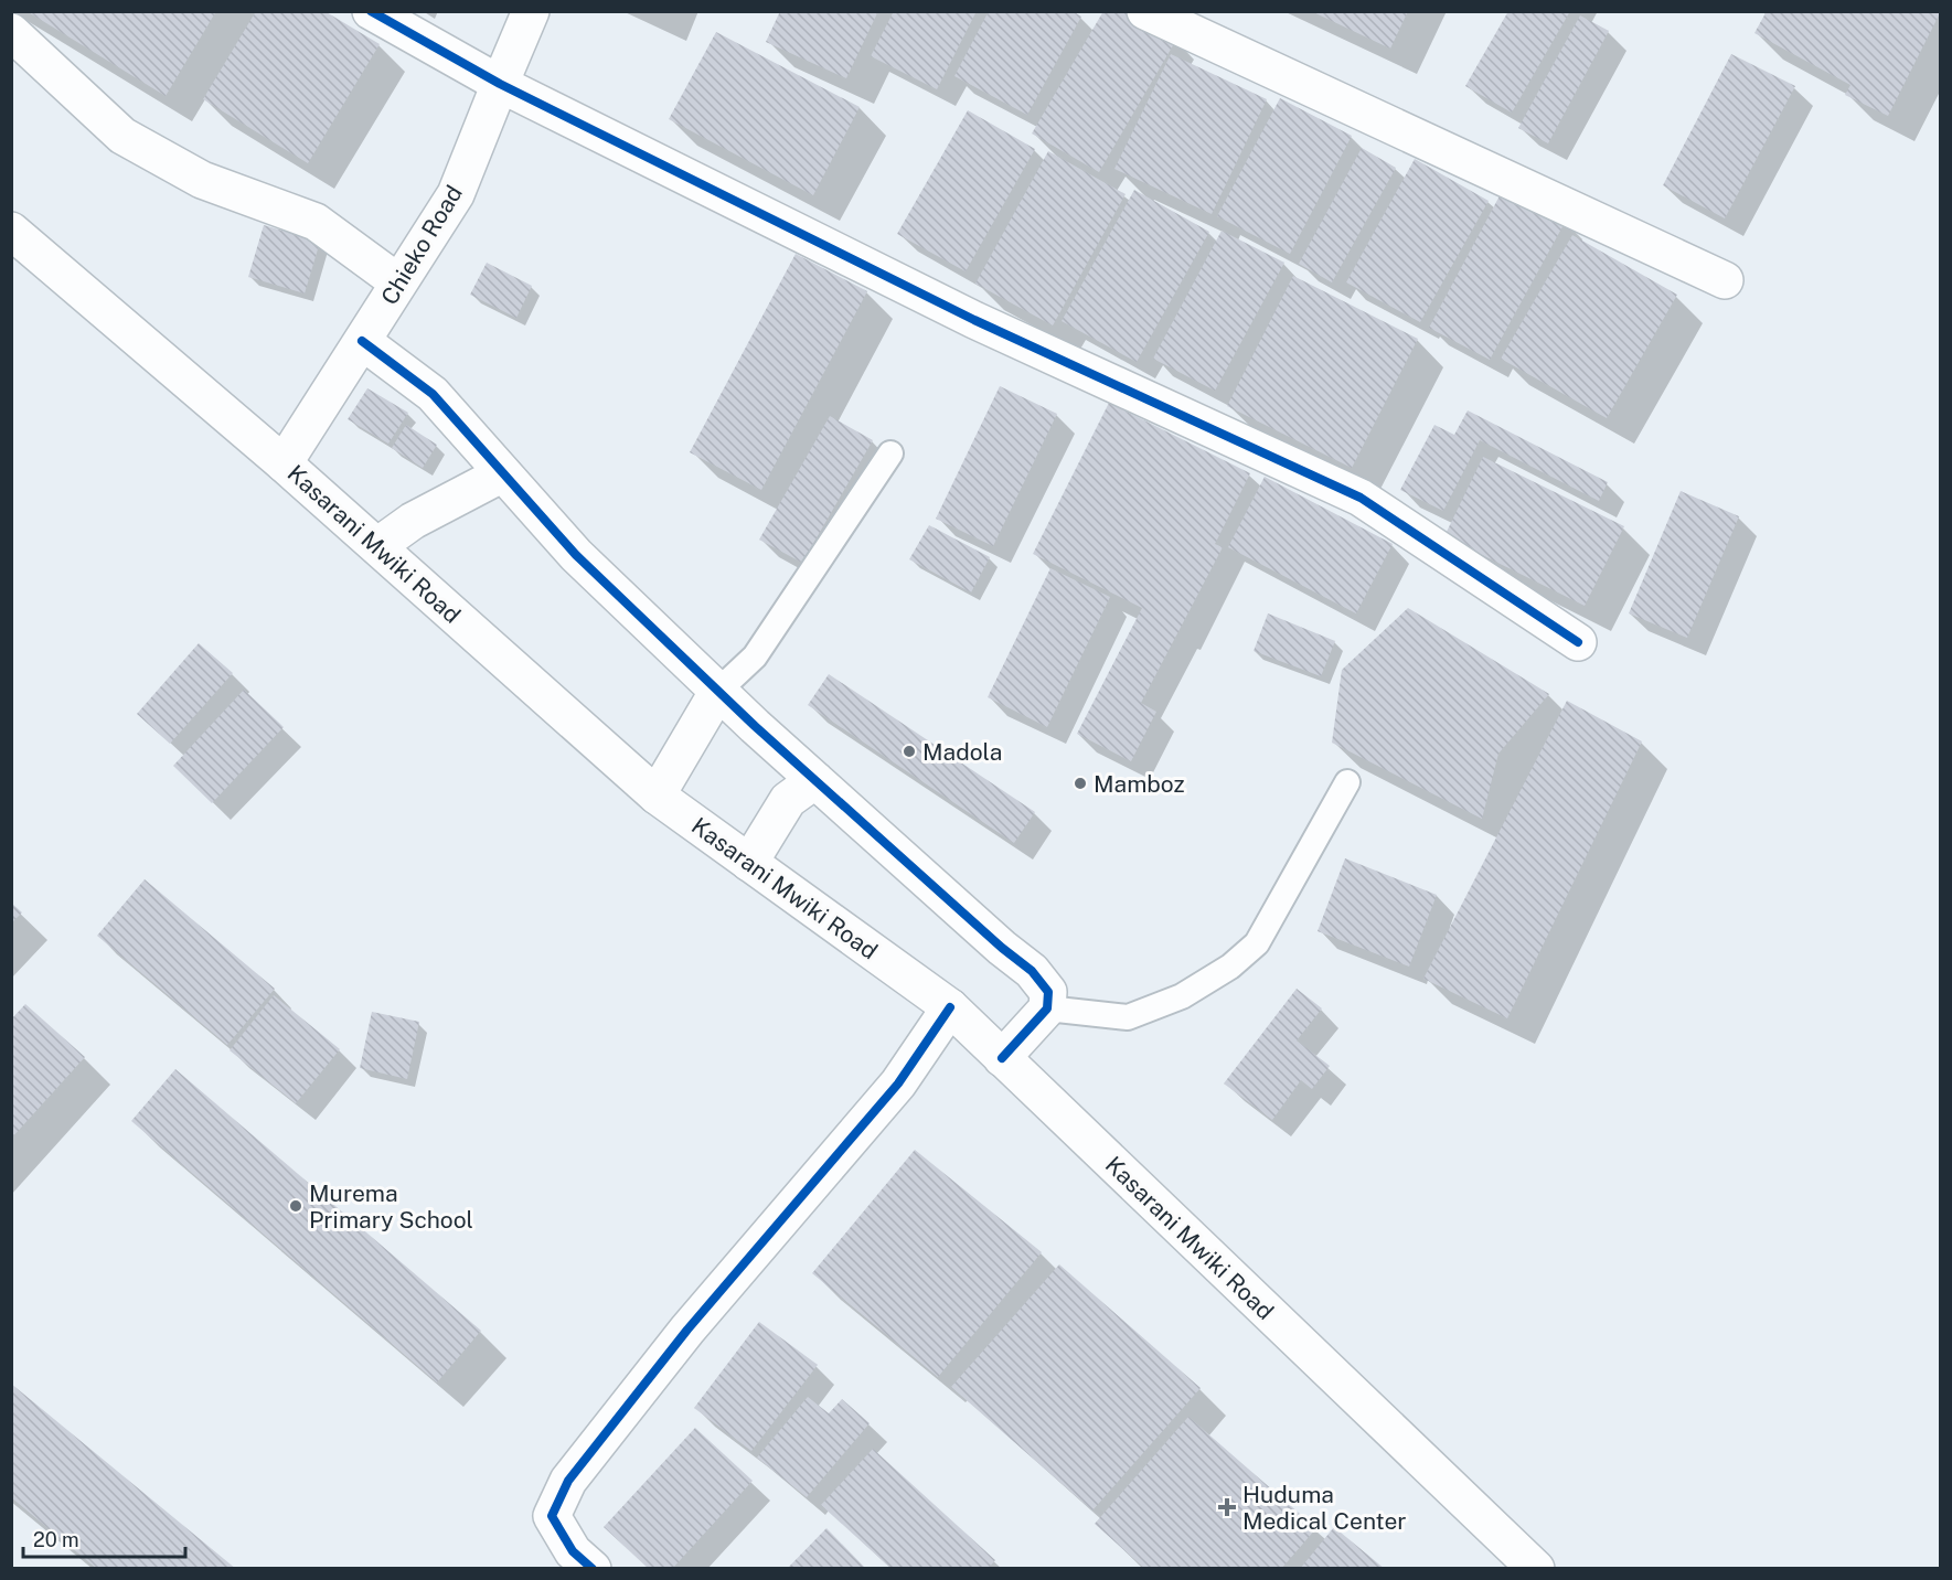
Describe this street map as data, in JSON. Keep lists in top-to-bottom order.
{
  "streets": {
    "street": ["Chieko Road", "Kasarani Mwiki Road"]
  },
  "crossings": [
    ["Chieko Road", "Kasarani Mwiki Road"]
  ],
  "places": {
    "other": ["Madola", "Mamboz", "Murema Primary School"],
    "health": ["Huduma Medical Center"]
  },
  "scale_bar": "20 m"
}
